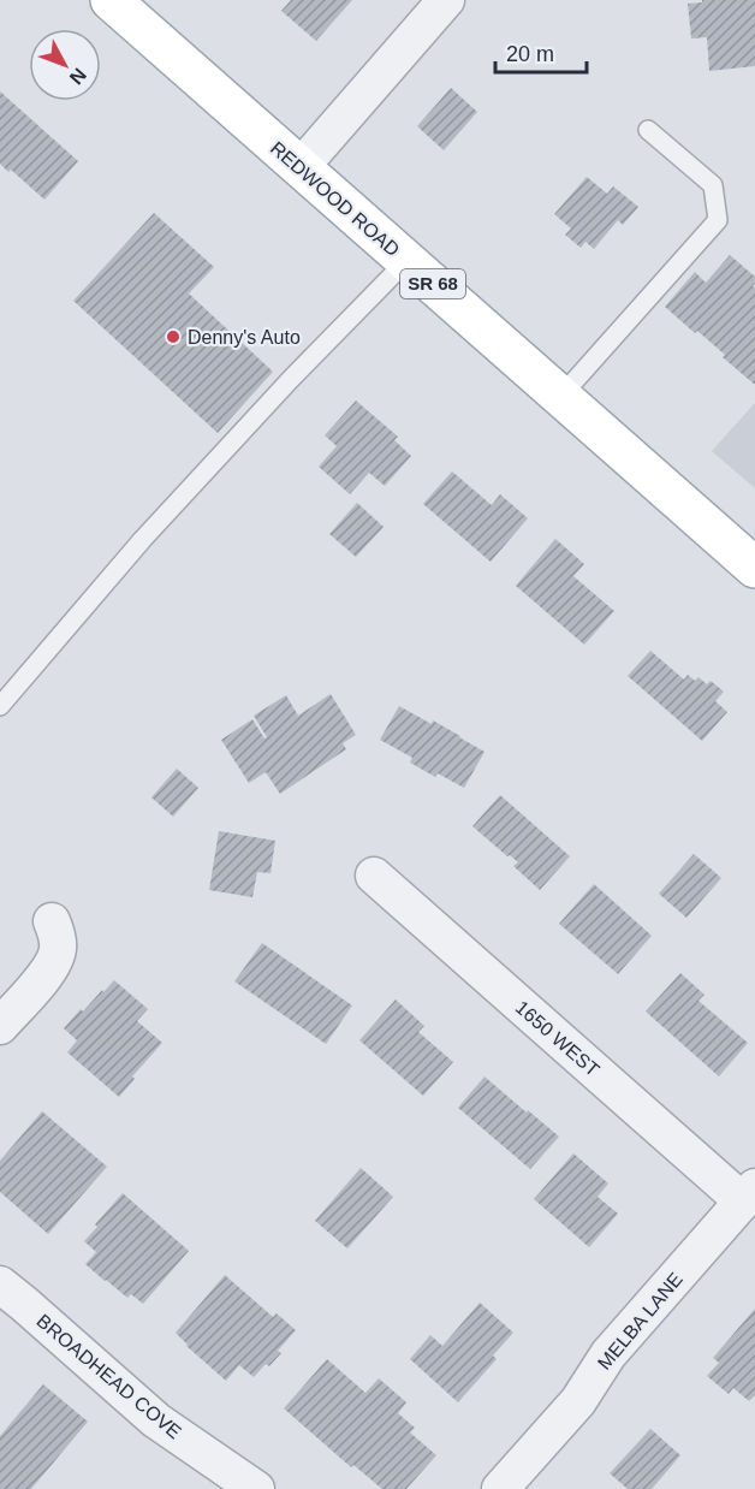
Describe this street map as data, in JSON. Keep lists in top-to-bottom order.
{
  "streets": {
    "main road": ["REDWOOD ROAD", "SR 68"],
    "street": ["1650 WEST", "MELBA LANE", "BROADHEAD COVE"]
  },
  "crossings": [
    ["1650 WEST", "MELBA LANE"]
  ],
  "places": ["Denny's Auto"],
  "scale_bar": "20 m",
  "north": "bottom right"
}
